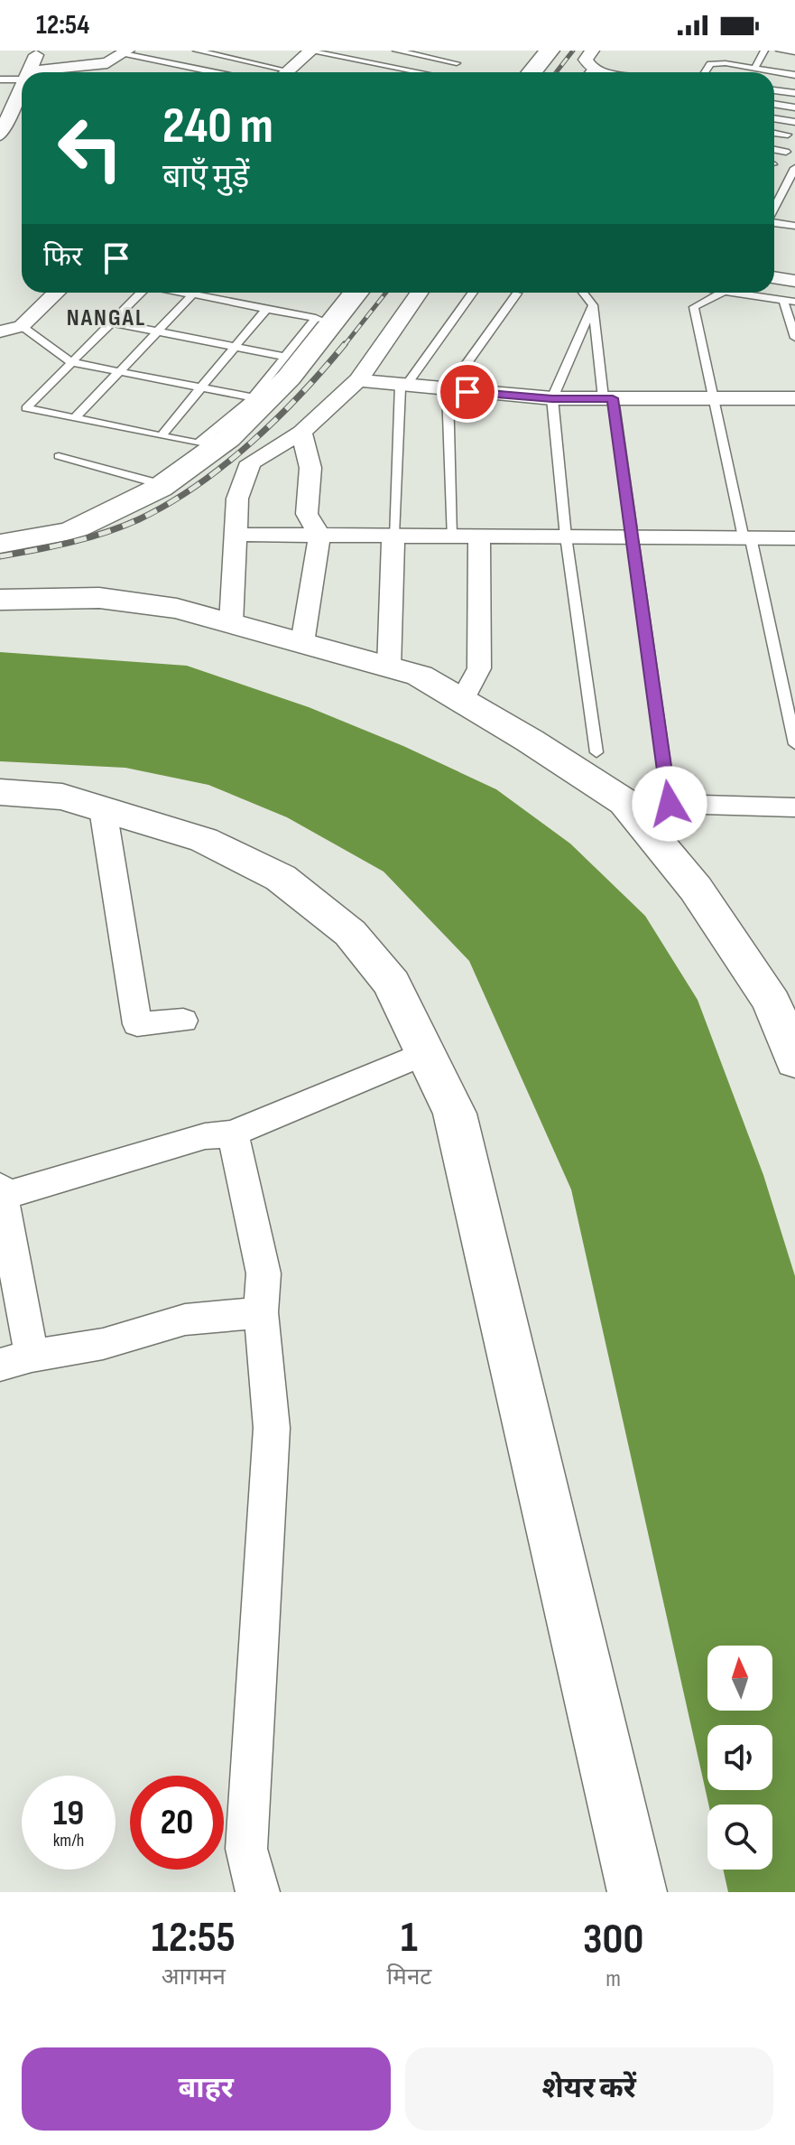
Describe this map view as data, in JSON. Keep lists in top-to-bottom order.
{
  "districts": ["NANGAL"],
  "north": "top",
  "page": {
    "status": "12:54",
    "turn": ["240 m", "बाएँ मुड़ें"],
    "then": "फिर",
    "speed": "19 km/h",
    "limit": "20",
    "eta": [
      "12:55",
      "आगमन",
      "1",
      "मिनट",
      "300",
      "m"
    ],
    "buttons": ["बाहर", "शेयर करें"]
  }
}
